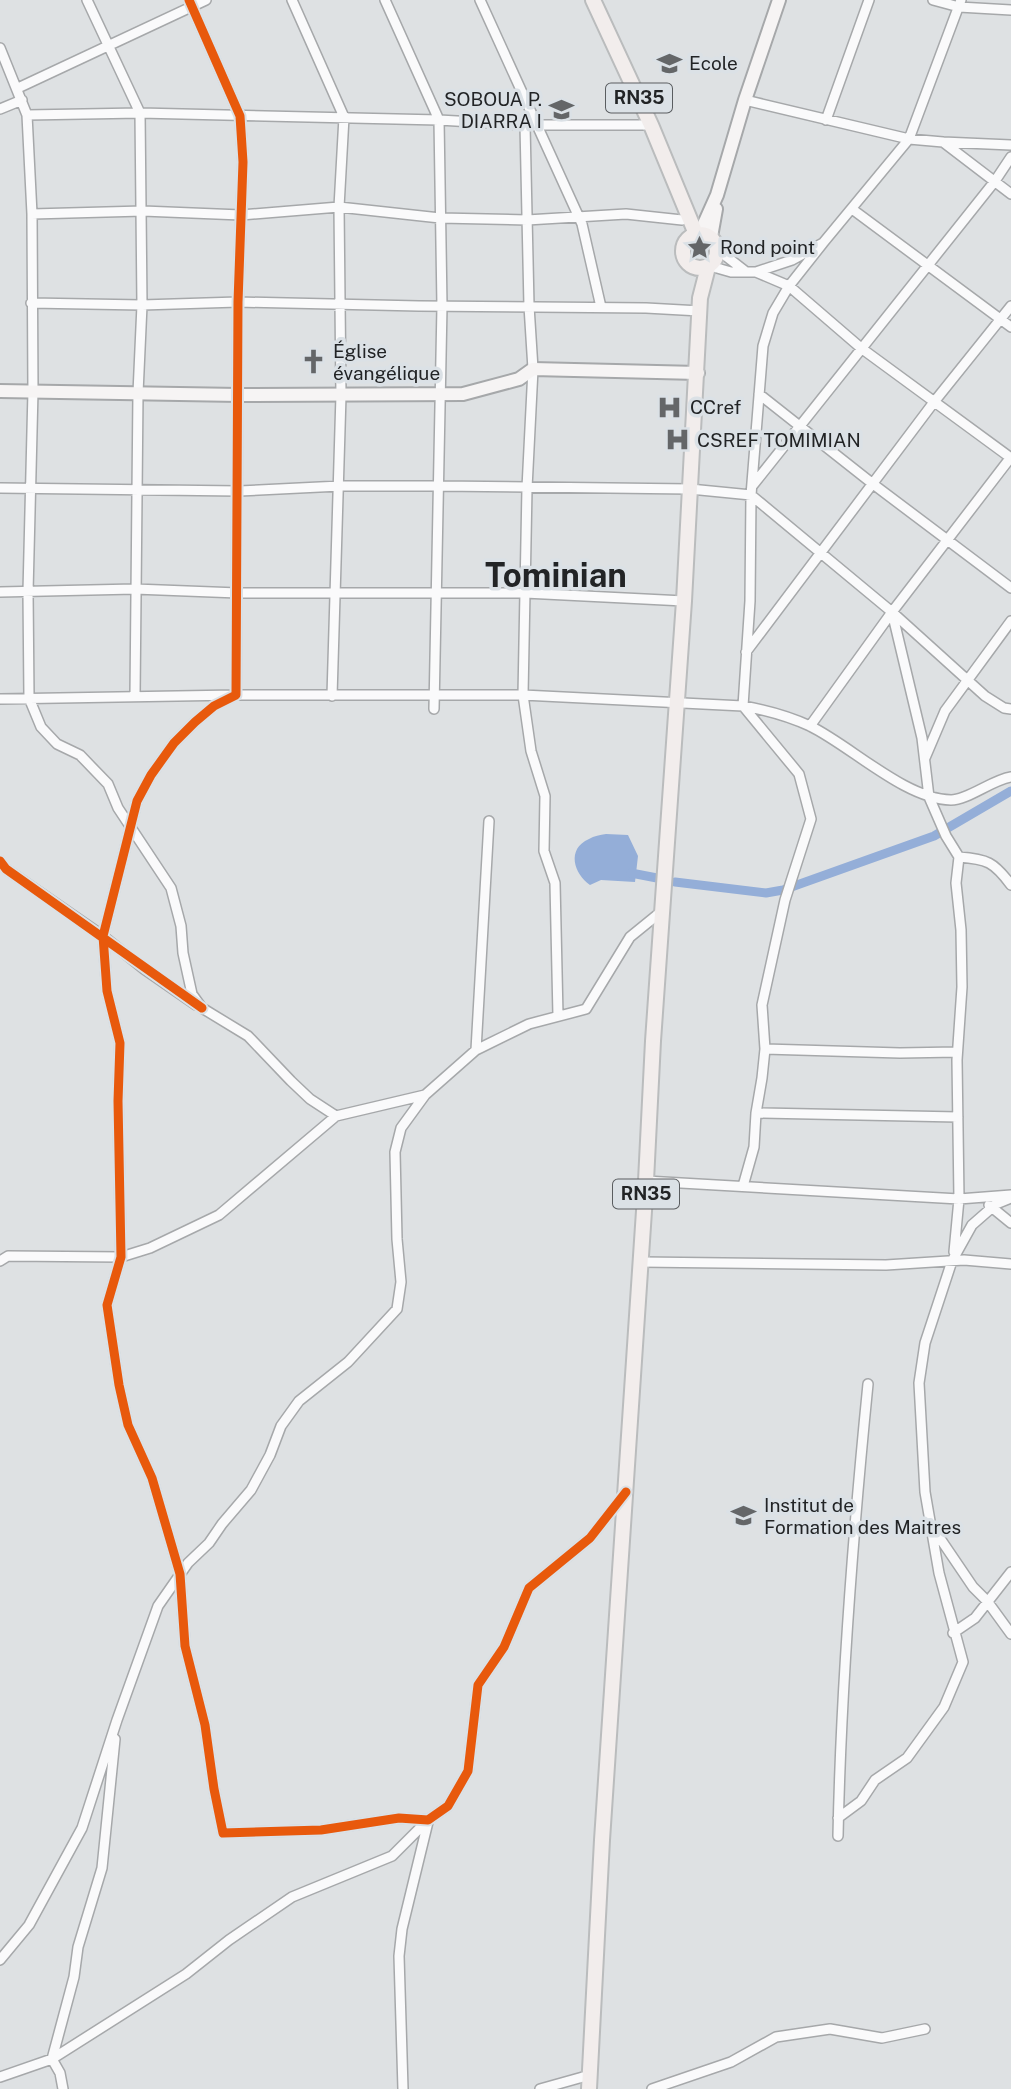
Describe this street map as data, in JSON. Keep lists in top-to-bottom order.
{
  "streets": {
    "main road": ["RN35"]
  },
  "districts": ["Tominian"],
  "places": {
    "school or university": ["Ecole", "SOBOUA P. DIARRA I", "Institut de Formation des Maitres"],
    "place": ["Rond point"],
    "church": ["Église évangélique"],
    "hospital": ["CCref", "CSREF TOMIMIAN"]
  }
}
